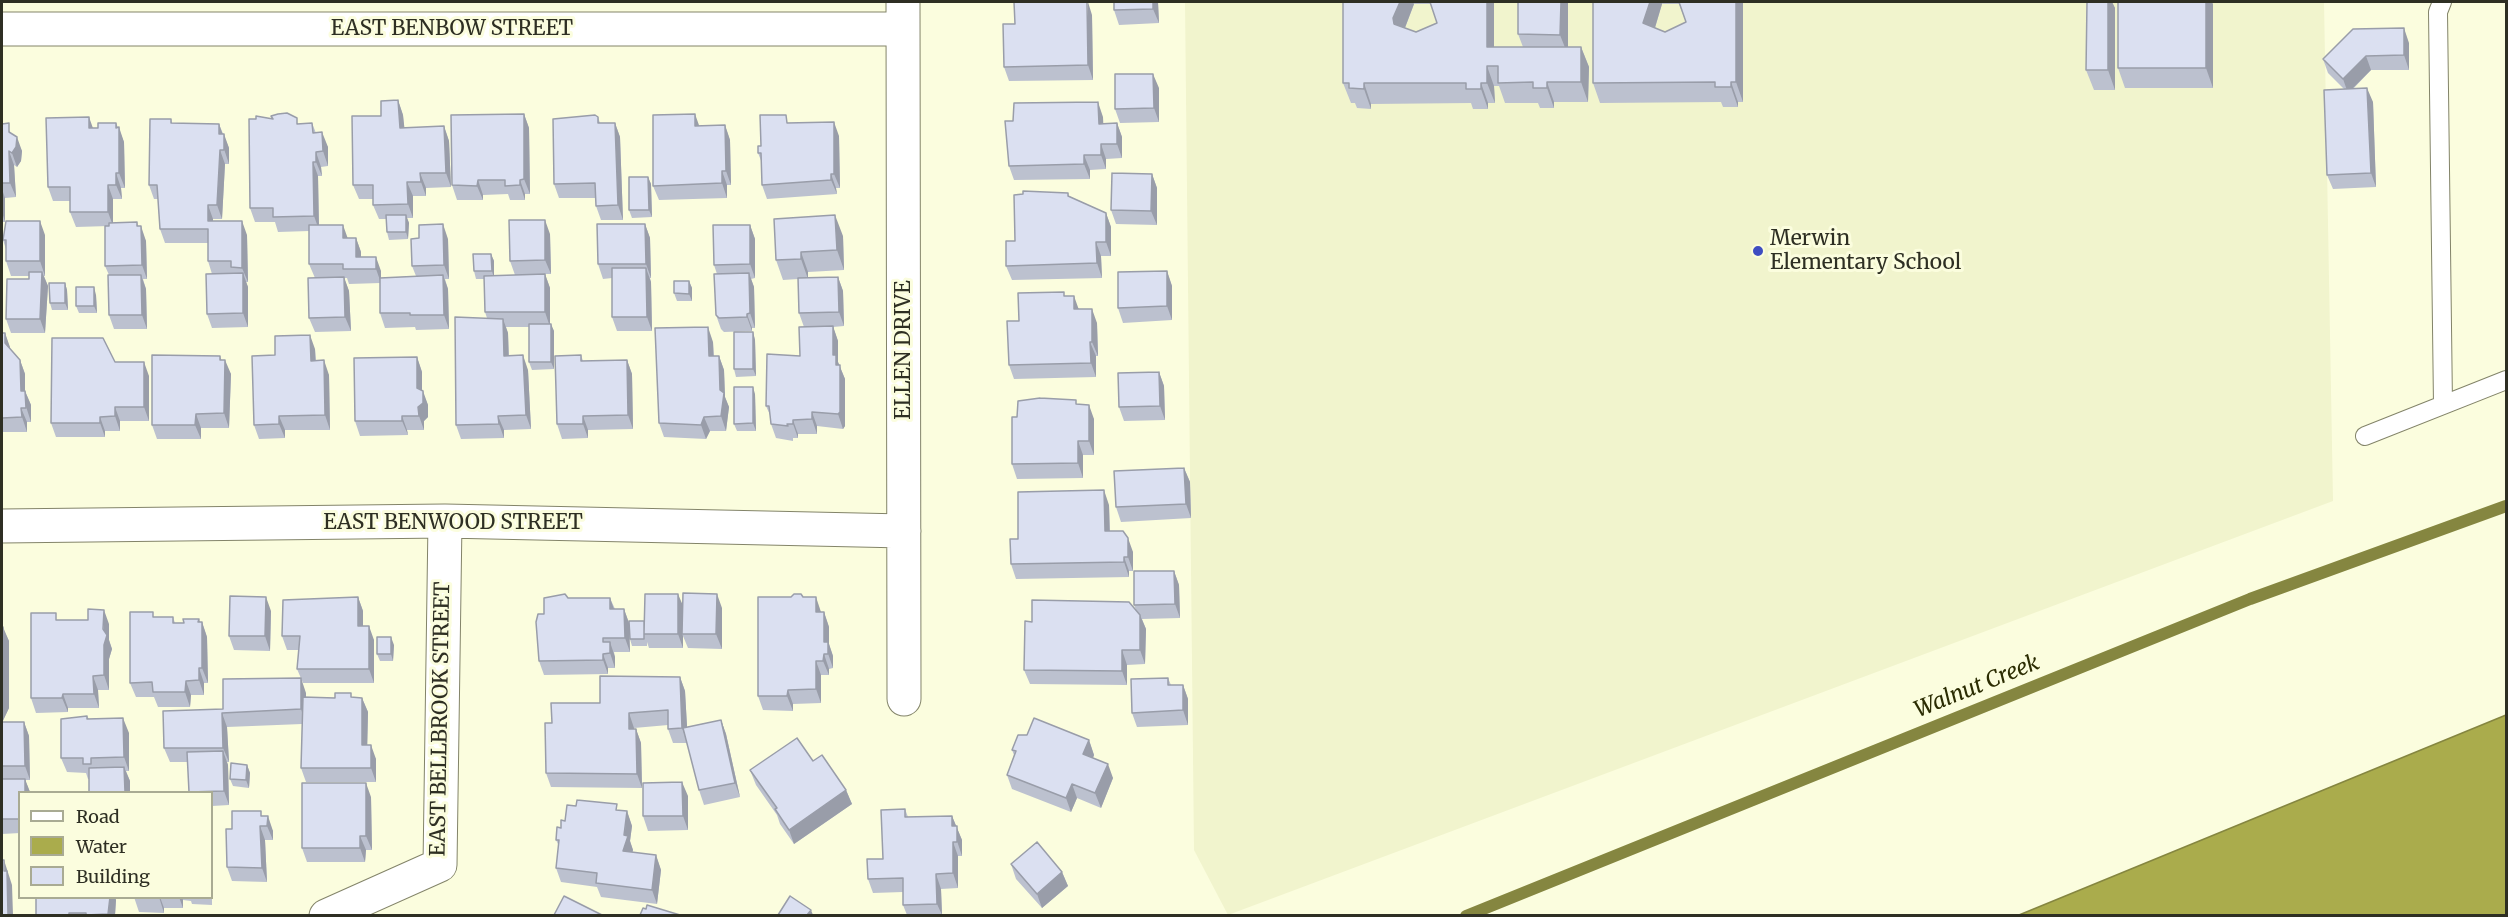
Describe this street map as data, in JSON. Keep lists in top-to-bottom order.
{
  "streets": {
    "street": [
      "EAST BENBOW STREET",
      "ELLEN DRIVE",
      "EAST BENWOOD STREET",
      "EAST BELLBROOK STREET"
    ]
  },
  "crossings": [
    ["EAST BENBOW STREET", "ELLEN DRIVE"],
    ["ELLEN DRIVE", "EAST BENWOOD STREET"],
    ["EAST BENWOOD STREET", "EAST BELLBROOK STREET"]
  ],
  "water": ["Walnut Creek"],
  "places": ["Merwin Elementary School"],
  "legend": ["Road", "Water", "Building"]
}
